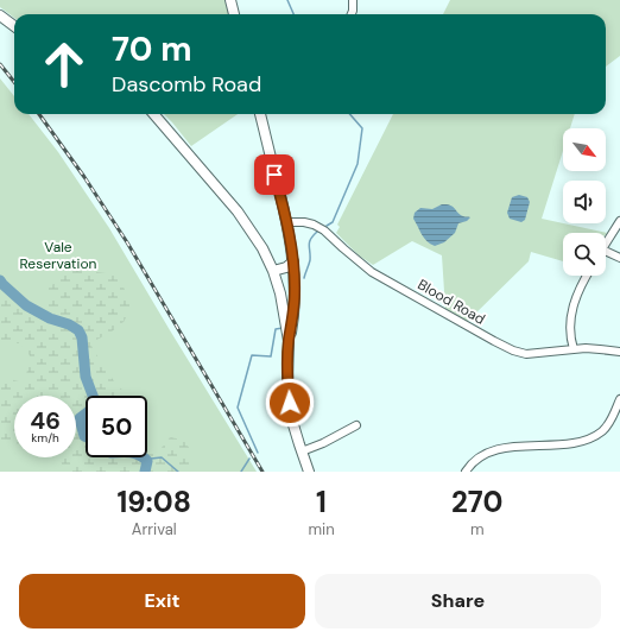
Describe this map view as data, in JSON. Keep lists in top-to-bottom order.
{
  "streets": {
    "street": ["Blood Road"]
  },
  "parks": ["Vale Reservation"],
  "north": "bottom right",
  "page": {
    "turn": ["70 m", "Dascomb Road"],
    "speed": "46 km/h",
    "limit": "50",
    "eta": [
      "19:08",
      "Arrival",
      "1",
      "min",
      "270",
      "m"
    ],
    "buttons": ["Exit", "Share"]
  }
}
